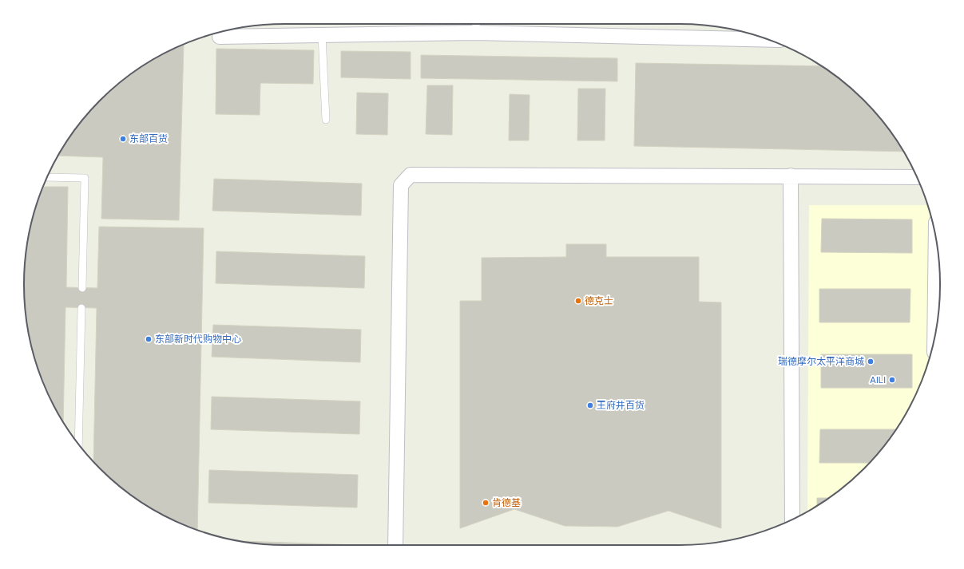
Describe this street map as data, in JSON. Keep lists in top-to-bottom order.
{
  "places": [
    "东部百货",
    "德克士",
    "东部新时代购物中心",
    "瑞德摩尔太平洋商城",
    "AILI",
    "王府井百货",
    "肯德基"
  ]
}
